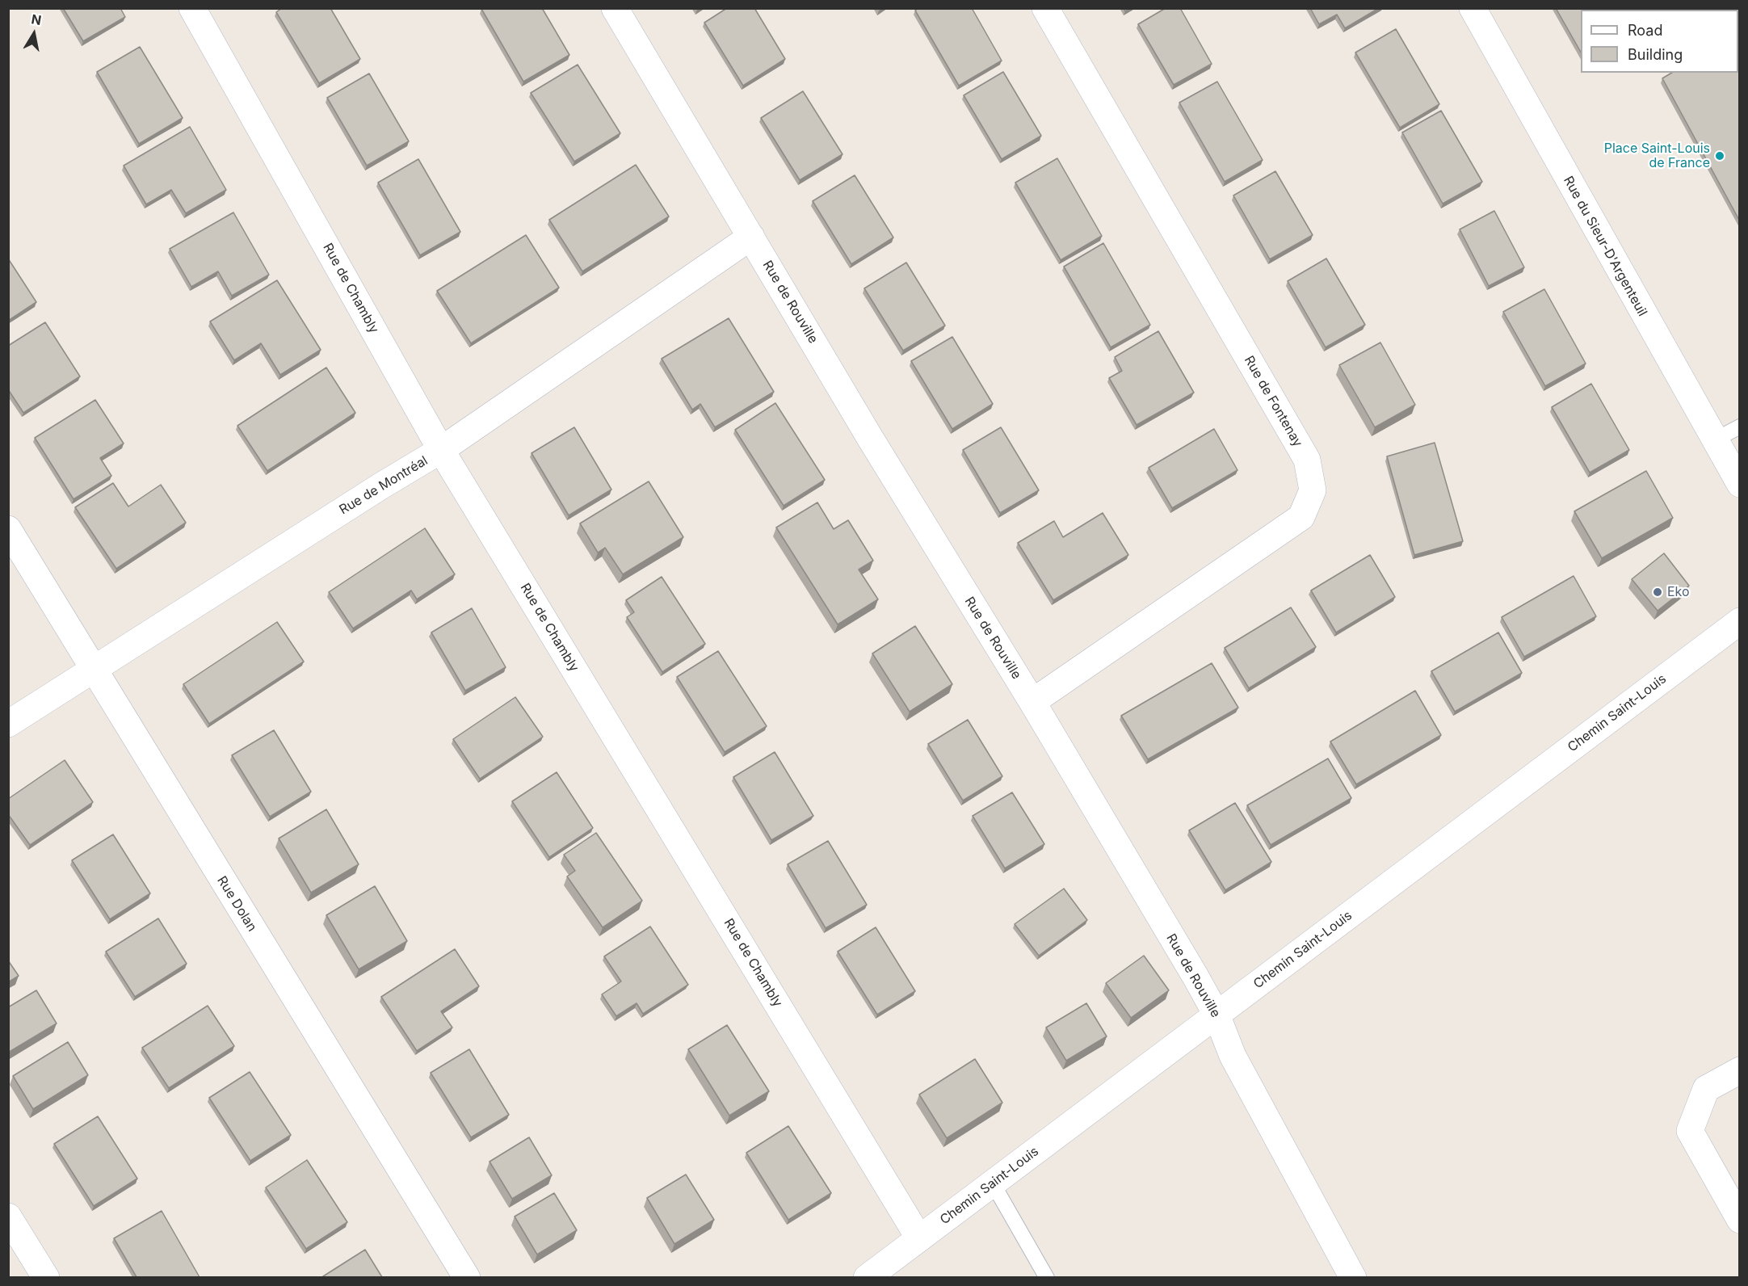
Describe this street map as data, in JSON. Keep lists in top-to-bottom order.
{
  "streets": {
    "street": [
      "Rue du Sieur-D'Argenteuil",
      "Rue de Chambly",
      "Rue de Rouville",
      "Rue de Fontenay",
      "Rue de Montréal",
      "Chemin Saint-Louis",
      "Rue Dolan"
    ]
  },
  "crossings": [
    ["Rue de Chambly", "Rue de Montréal"],
    ["Rue de Chambly", "Chemin Saint-Louis"],
    ["Rue de Rouville", "Rue de Fontenay"],
    ["Rue de Rouville", "Rue de Montréal"],
    ["Rue de Rouville", "Chemin Saint-Louis"],
    ["Rue de Montréal", "Rue Dolan"]
  ],
  "places": ["Place Saint-Louis de France", "Eko"],
  "legend": ["Road", "Building"],
  "north": "top"
}
